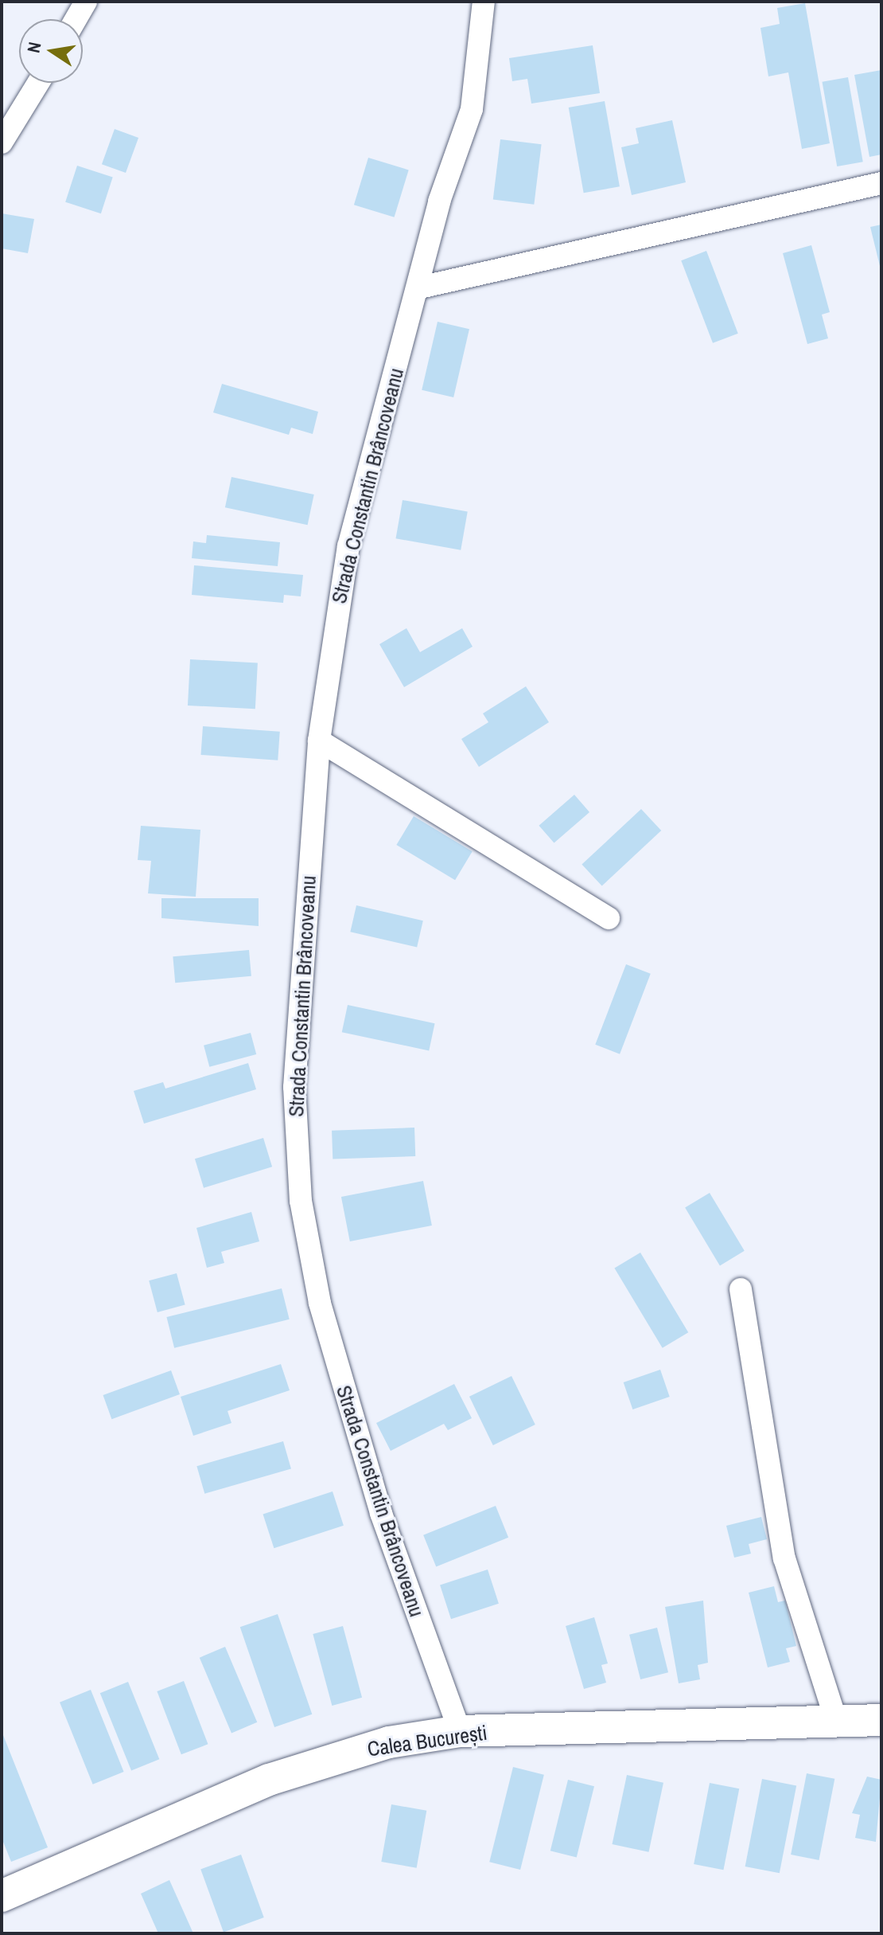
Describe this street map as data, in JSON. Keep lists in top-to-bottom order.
{
  "streets": {
    "main road": ["Calea București"],
    "street": ["Strada Constantin Brâncoveanu"]
  },
  "crossings": [
    ["Strada Constantin Brâncoveanu", "Calea București"]
  ],
  "north": "left"
}
